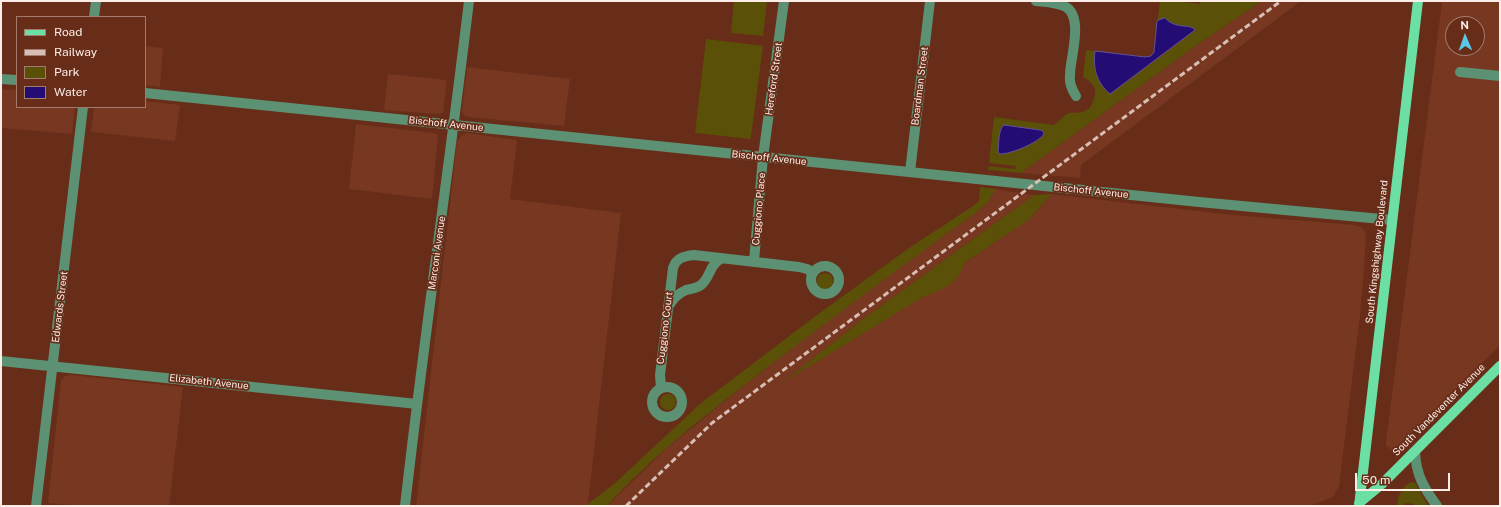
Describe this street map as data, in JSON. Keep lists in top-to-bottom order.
{
  "streets": {
    "main road": ["South Kingshighway Boulevard", "South Vandeventer Avenue"],
    "street": [
      "Hereford Street",
      "Boardman Street",
      "Bischoff Avenue",
      "Cuggiono Place",
      "Marconi Avenue",
      "Edwards Street",
      "Cuggiono Court",
      "Elizabeth Avenue"
    ]
  },
  "crossings": [
    ["Hereford Street", "Bischoff Avenue"],
    ["Hereford Street", "Cuggiono Place"],
    ["Boardman Street", "Bischoff Avenue"],
    ["Bischoff Avenue", "Cuggiono Place"],
    ["Bischoff Avenue", "South Kingshighway Boulevard"],
    ["Bischoff Avenue", "Marconi Avenue"],
    ["South Kingshighway Boulevard", "South Vandeventer Avenue"],
    ["Marconi Avenue", "Elizabeth Avenue"],
    ["Edwards Street", "Elizabeth Avenue"]
  ],
  "legend": [
    "Road",
    "Railway",
    "Park",
    "Water"
  ],
  "scale_bar": "50 m",
  "north": "top"
}
